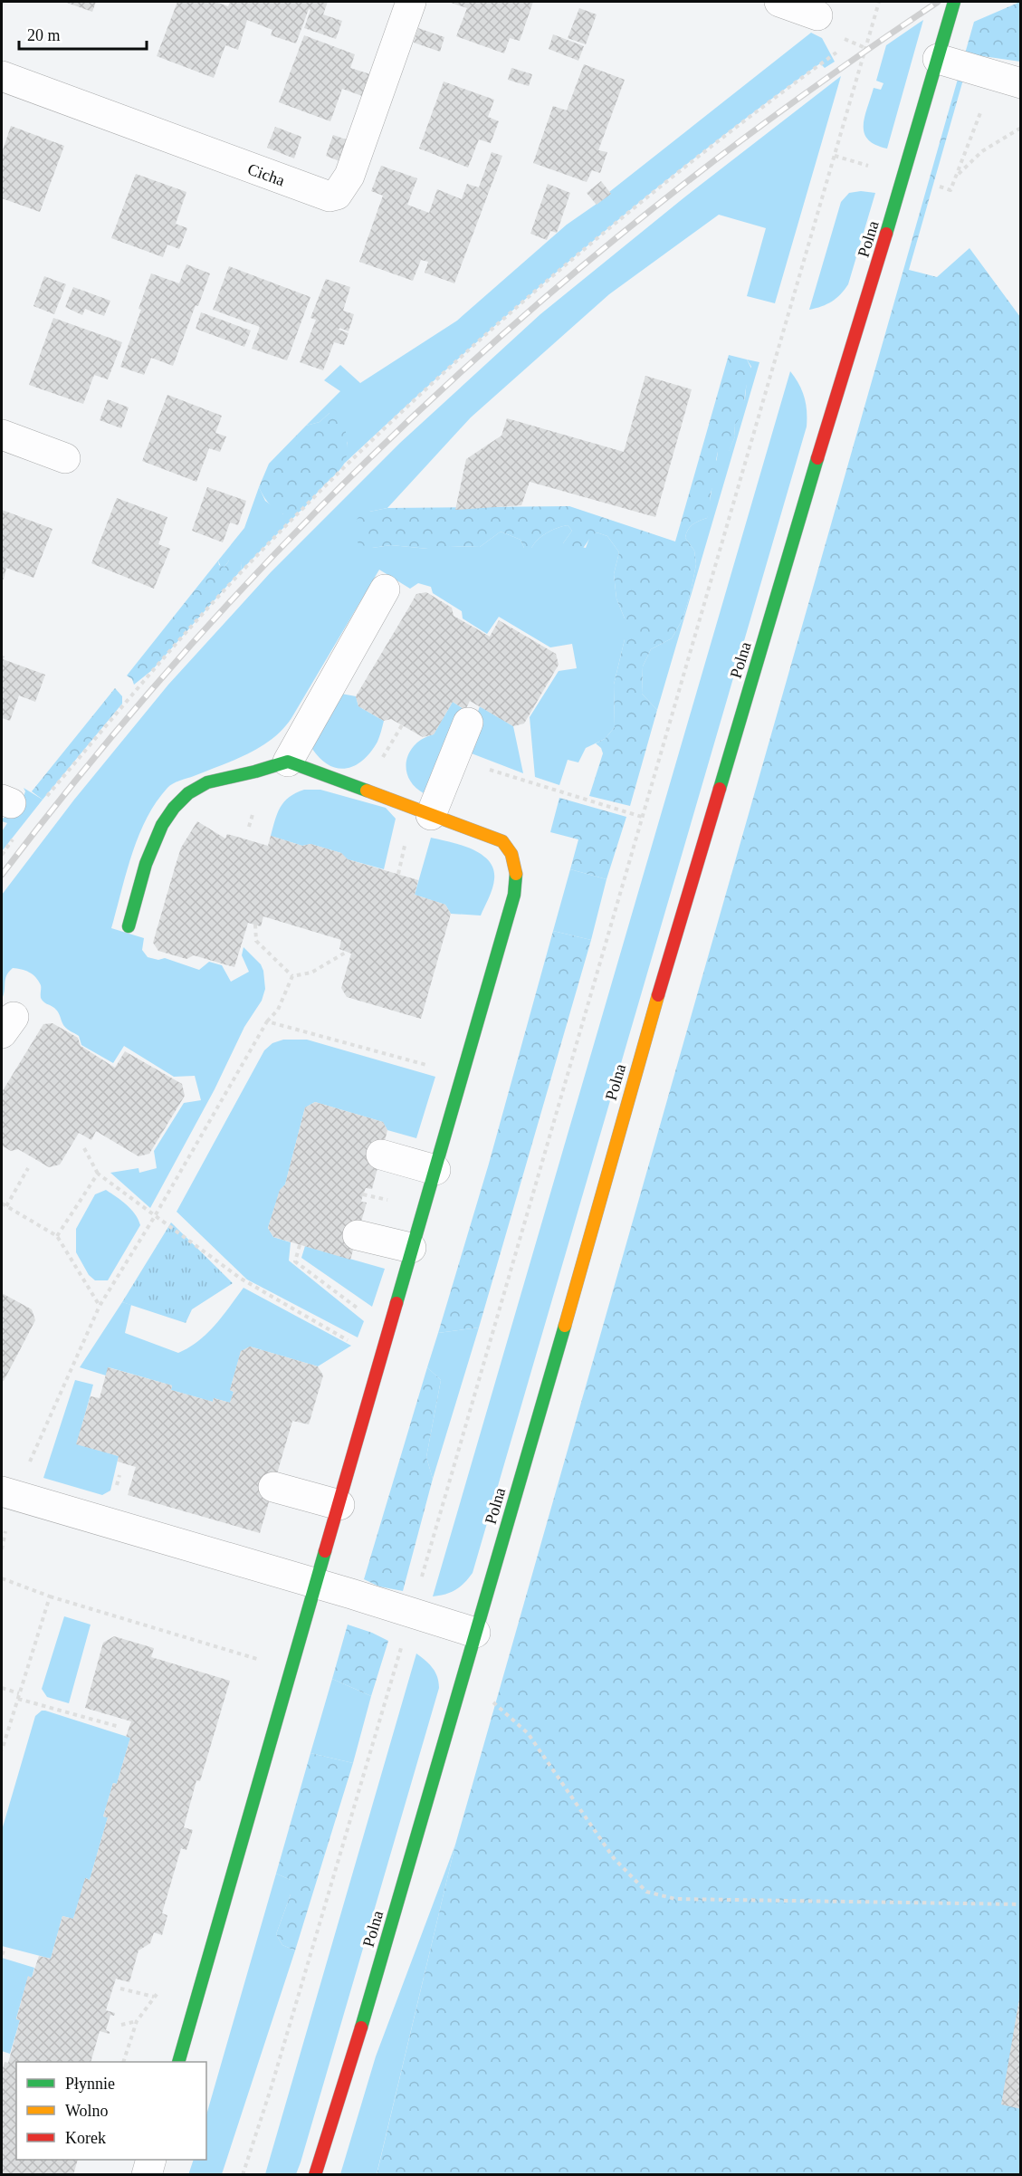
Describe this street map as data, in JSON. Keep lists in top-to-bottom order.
{
  "streets": {
    "street": ["Cicha", "Polna"]
  },
  "legend": ["Płynnie", "Wolno", "Korek"],
  "scale_bar": "20 m"
}
